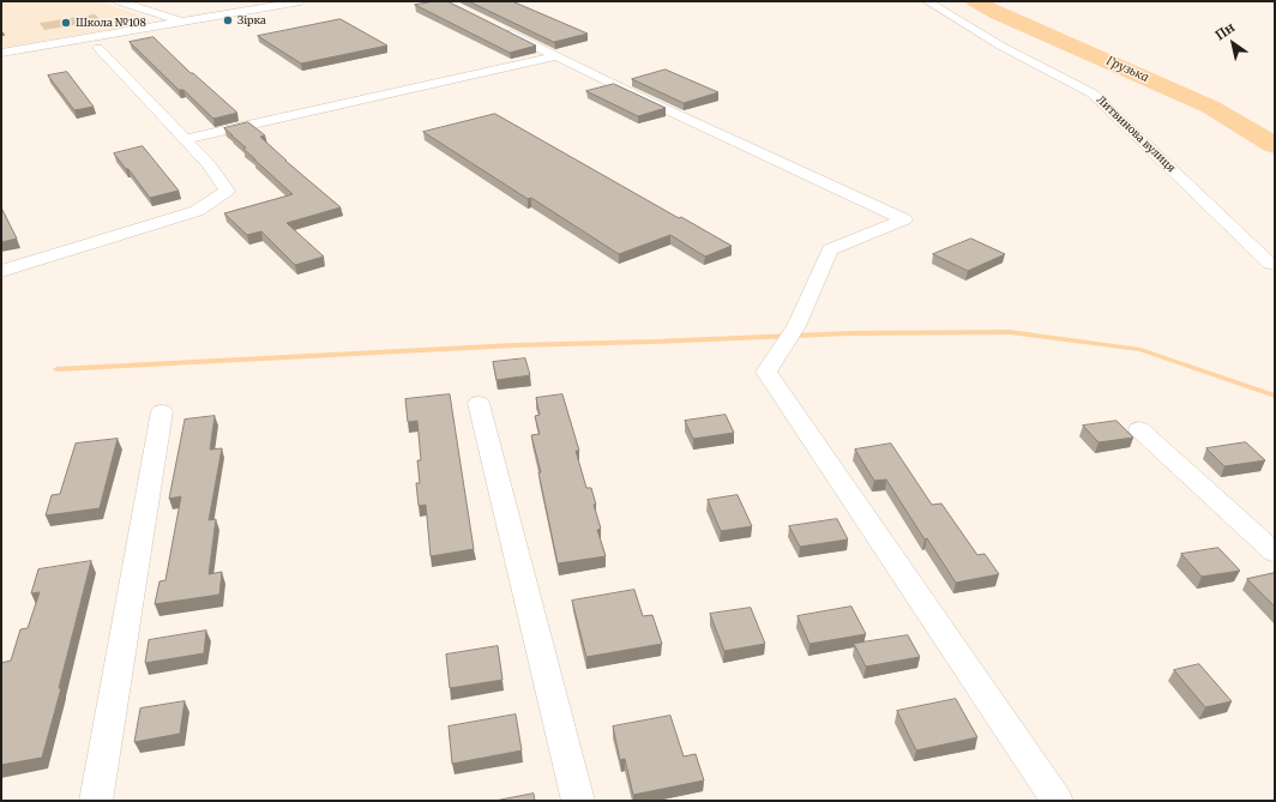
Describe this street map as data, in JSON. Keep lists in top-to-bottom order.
{
  "streets": {
    "street": ["Литвинова вулиця"]
  },
  "water": ["Грузька"],
  "places": ["Зірка", "Школа №108"],
  "north": "top left"
}
